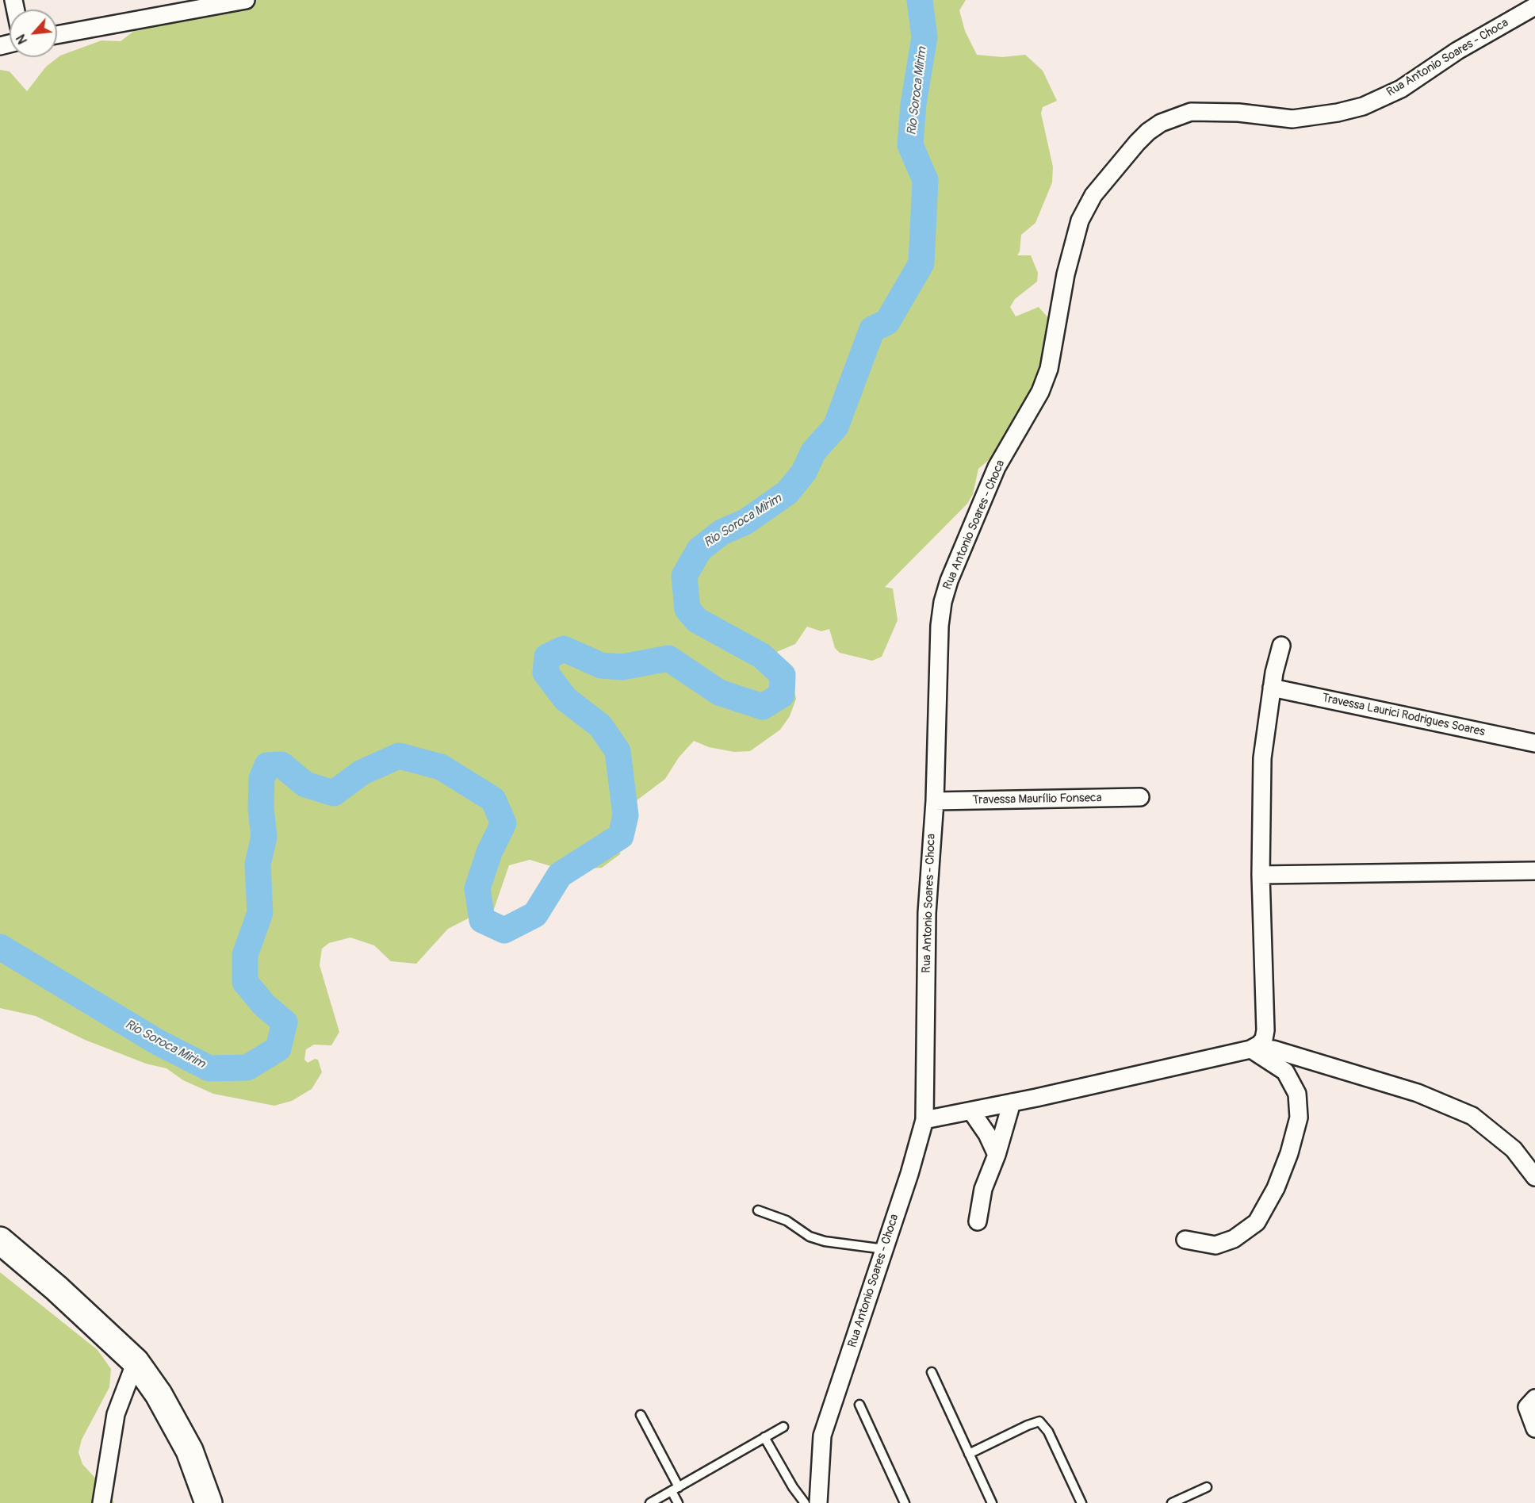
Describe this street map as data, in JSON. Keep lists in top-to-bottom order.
{
  "streets": {
    "street": ["Rua Antonio Soares - Choca", "Travessa Laurici Rodrigues Soares", "Travessa Maurílio Fonseca"]
  },
  "crossings": [
    ["Rua Antonio Soares - Choca", "Travessa Maurílio Fonseca"]
  ],
  "water": ["Rio Soroca Mirim"],
  "north": "bottom left"
}
